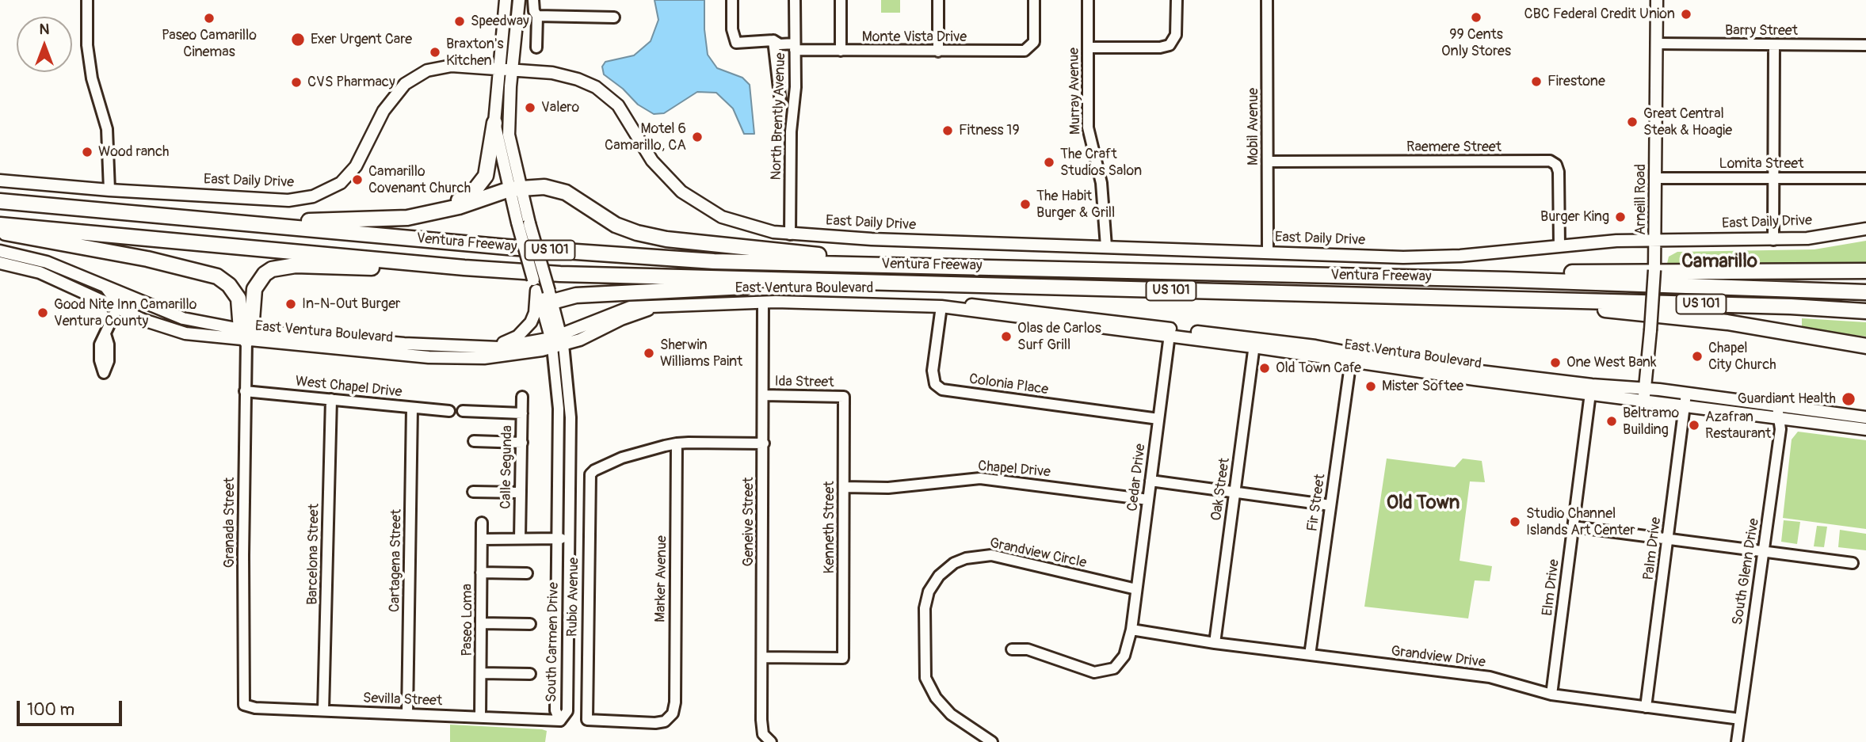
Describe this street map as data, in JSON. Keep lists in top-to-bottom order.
{
  "streets": {
    "highway": ["Ventura Freeway", "US 101"],
    "main road": ["East Daily Drive", "Arneill Road", "East Ventura Boulevard"],
    "street": [
      "Barry Street",
      "Monte Vista Drive",
      "Murray Avenue",
      "North Brently Avenue",
      "Mobil Avenue",
      "Raemere Street",
      "Lomita Street",
      "Ida Street",
      "Colonia Place",
      "West Chapel Drive",
      "Calle Segunda",
      "Chapel Drive",
      "Cedar Drive",
      "Oak Street",
      "Fir Street",
      "Geneive Street",
      "Granada Street",
      "Kenneth Street",
      "Palm Drive",
      "Grandview Circle",
      "Barcelona Street",
      "Cartagena Street",
      "South Glenn Drive",
      "Marker Avenue",
      "Elm Drive",
      "Rubio Avenue",
      "Paseo Loma",
      "South Carmen Drive",
      "Grandview Drive",
      "Sevilla Street"
    ]
  },
  "crossings": [
    ["Barry Street", "Arneill Road"],
    ["Monte Vista Drive", "North Brently Avenue"],
    ["Murray Avenue", "East Daily Drive"],
    ["North Brently Avenue", "East Daily Drive"],
    ["Mobil Avenue", "Raemere Street"],
    ["Mobil Avenue", "East Daily Drive"],
    ["Raemere Street", "East Daily Drive"],
    ["Lomita Street", "Arneill Road"],
    ["East Daily Drive", "Arneill Road"],
    ["Arneill Road", "East Ventura Boulevard"],
    ["East Ventura Boulevard", "Colonia Place"],
    ["East Ventura Boulevard", "Cedar Drive"],
    ["East Ventura Boulevard", "Oak Street"],
    ["East Ventura Boulevard", "Fir Street"],
    ["East Ventura Boulevard", "Geneive Street"],
    ["East Ventura Boulevard", "Granada Street"],
    ["East Ventura Boulevard", "Palm Drive"],
    ["East Ventura Boulevard", "South Glenn Drive"],
    ["East Ventura Boulevard", "Elm Drive"],
    ["East Ventura Boulevard", "South Carmen Drive"],
    ["Ida Street", "Geneive Street"],
    ["Ida Street", "Kenneth Street"],
    ["Colonia Place", "Cedar Drive"],
    ["West Chapel Drive", "Granada Street"],
    ["West Chapel Drive", "Barcelona Street"],
    ["West Chapel Drive", "Cartagena Street"],
    ["Chapel Drive", "Cedar Drive"],
    ["Chapel Drive", "Kenneth Street"],
    ["Cedar Drive", "Grandview Circle"],
    ["Cedar Drive", "Grandview Drive"],
    ["Oak Street", "Grandview Drive"],
    ["Fir Street", "Grandview Drive"],
    ["Geneive Street", "Kenneth Street"],
    ["Granada Street", "Sevilla Street"],
    ["Palm Drive", "Grandview Drive"],
    ["Barcelona Street", "Sevilla Street"],
    ["Cartagena Street", "Sevilla Street"],
    ["South Glenn Drive", "Grandview Drive"],
    ["Marker Avenue", "Rubio Avenue"],
    ["Elm Drive", "Grandview Drive"],
    ["Paseo Loma", "Sevilla Street"],
    ["South Carmen Drive", "Sevilla Street"]
  ],
  "districts": ["Camarillo", "Old Town"],
  "places": [
    "CBC Federal Credit Union",
    "99 Cents Only Stores",
    "Paseo Camarillo Cinemas",
    "Speedway",
    "Exer Urgent Care",
    "Braxton's Kitchen",
    "Firestone",
    "CVS Pharmacy",
    "Valero",
    "Great Central Steak & Hoagie",
    "Fitness 19",
    "Motel 6 Camarillo, CA",
    "Wood ranch",
    "The Craft Studios Salon",
    "Camarillo Covenant Church",
    "The Habit Burger & Grill",
    "Burger King",
    "In-N-Out Burger",
    "Good Nite Inn Camarillo Ventura County",
    "Olas de Carlos Surf Grill",
    "Sherwin Williams Paint",
    "Chapel City Church",
    "One West Bank",
    "Old Town Cafe",
    "Mister Softee",
    "Guardiant Health",
    "Beltramo Building",
    "Azafran Restaurant",
    "Studio Channel Islands Art Center"
  ],
  "scale_bar": "100 m",
  "north": "top"
}
